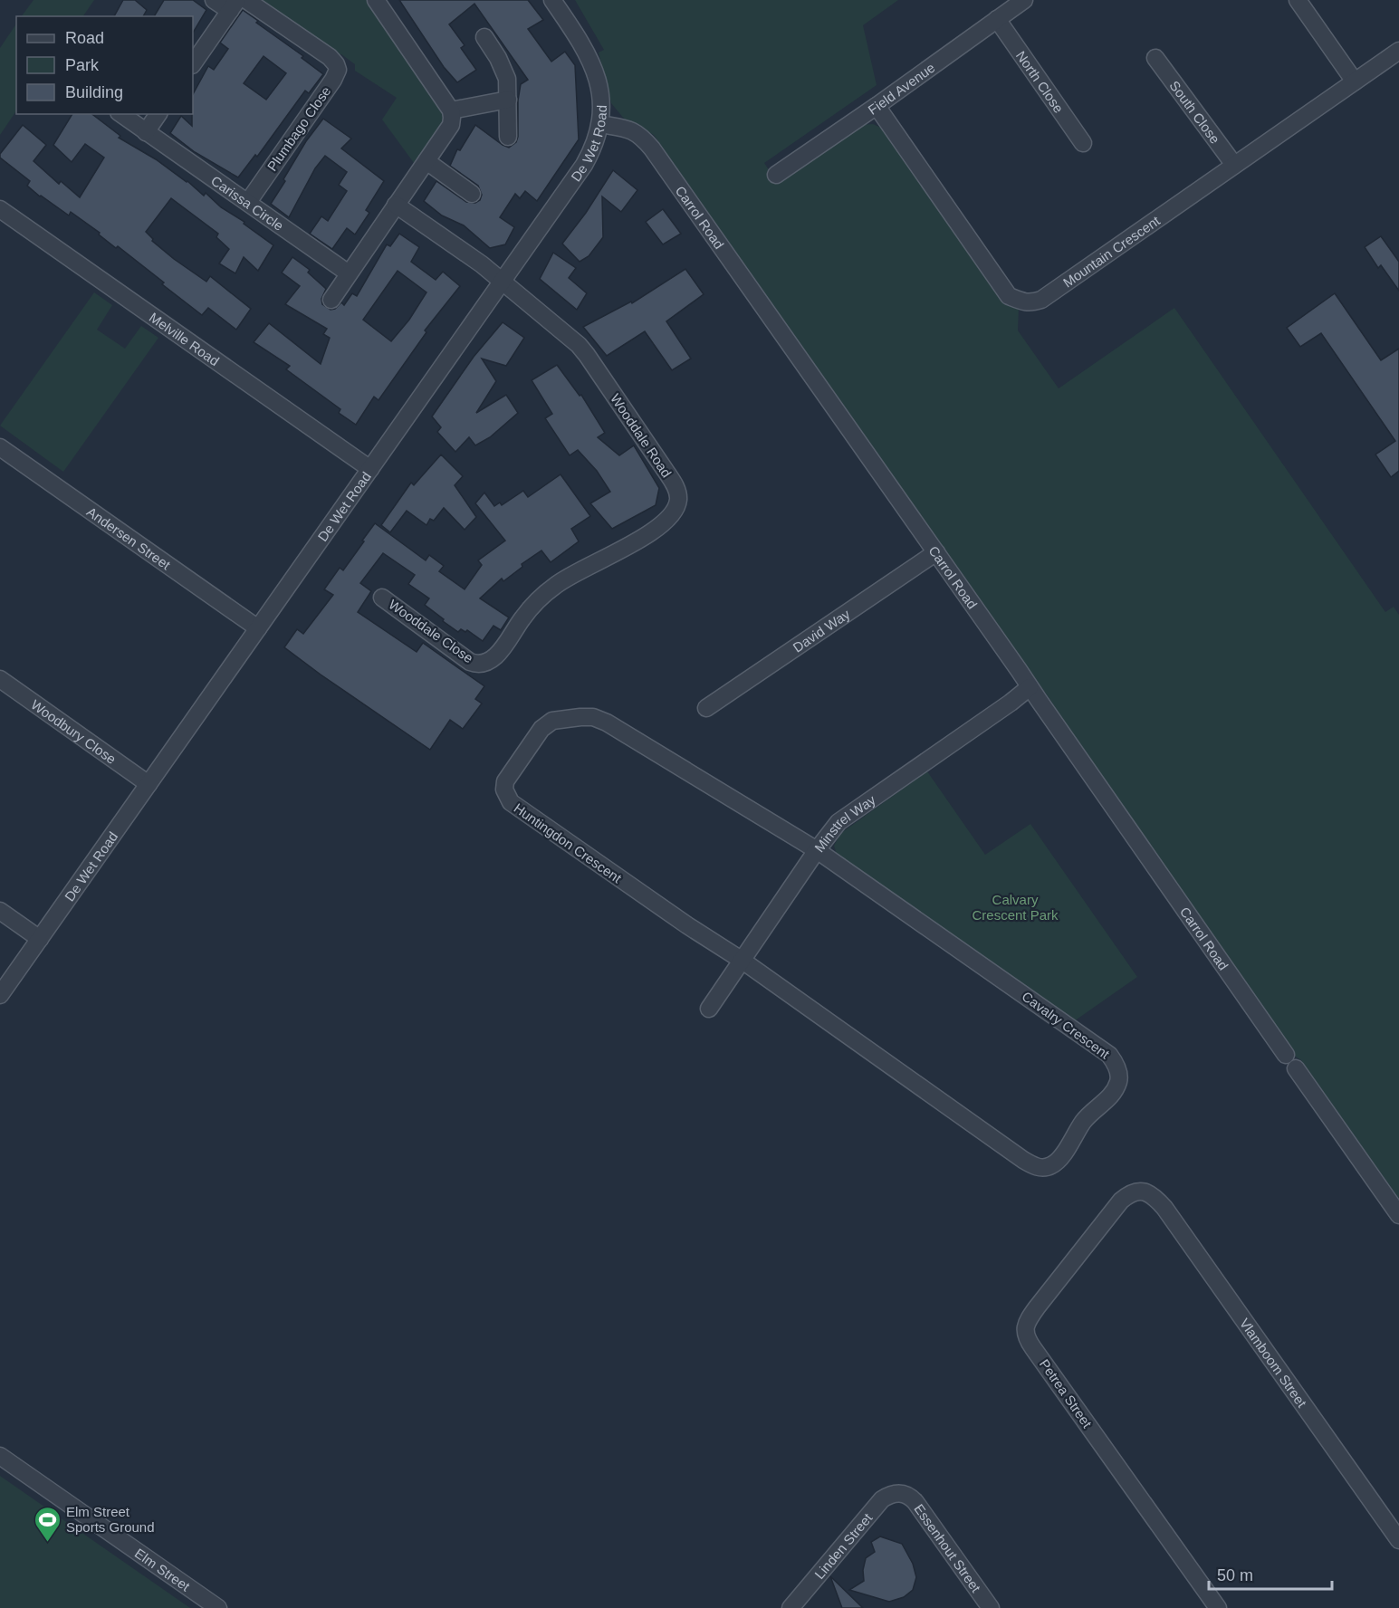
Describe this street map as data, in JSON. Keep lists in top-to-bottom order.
{
  "streets": {
    "street": [
      "North Close",
      "Field Avenue",
      "South Close",
      "Plumbago Close",
      "De Wet Road",
      "Carissa Circle",
      "Carrol Road",
      "Mountain Crescent",
      "Melville Road",
      "Wooddale Road",
      "Andersen Street",
      "David Way",
      "Wooddale Close",
      "Woodbury Close",
      "Minstrel Way",
      "Huntingdon Crescent",
      "Cavalry Crescent",
      "Vlamboom Street",
      "Petrea Street",
      "Linden Street",
      "Essenhout Street",
      "Elm Street"
    ]
  },
  "crossings": [
    ["North Close", "Field Avenue"],
    ["Field Avenue", "Mountain Crescent"],
    ["South Close", "Mountain Crescent"],
    ["Plumbago Close", "Carissa Circle"],
    ["De Wet Road", "Carrol Road"],
    ["De Wet Road", "Melville Road"],
    ["De Wet Road", "Wooddale Road"],
    ["De Wet Road", "Andersen Street"],
    ["De Wet Road", "Woodbury Close"],
    ["Carrol Road", "David Way"],
    ["Carrol Road", "Minstrel Way"],
    ["Wooddale Road", "Wooddale Close"],
    ["Minstrel Way", "Huntingdon Crescent"],
    ["Minstrel Way", "Cavalry Crescent"],
    ["Huntingdon Crescent", "Cavalry Crescent"],
    ["Vlamboom Street", "Petrea Street"],
    ["Linden Street", "Essenhout Street"]
  ],
  "parks": ["Calvary Crescent Park"],
  "places": {
    "sports": ["Elm Street Sports Ground"]
  },
  "legend": ["Road", "Park", "Building"],
  "scale_bar": "50 m"
}
